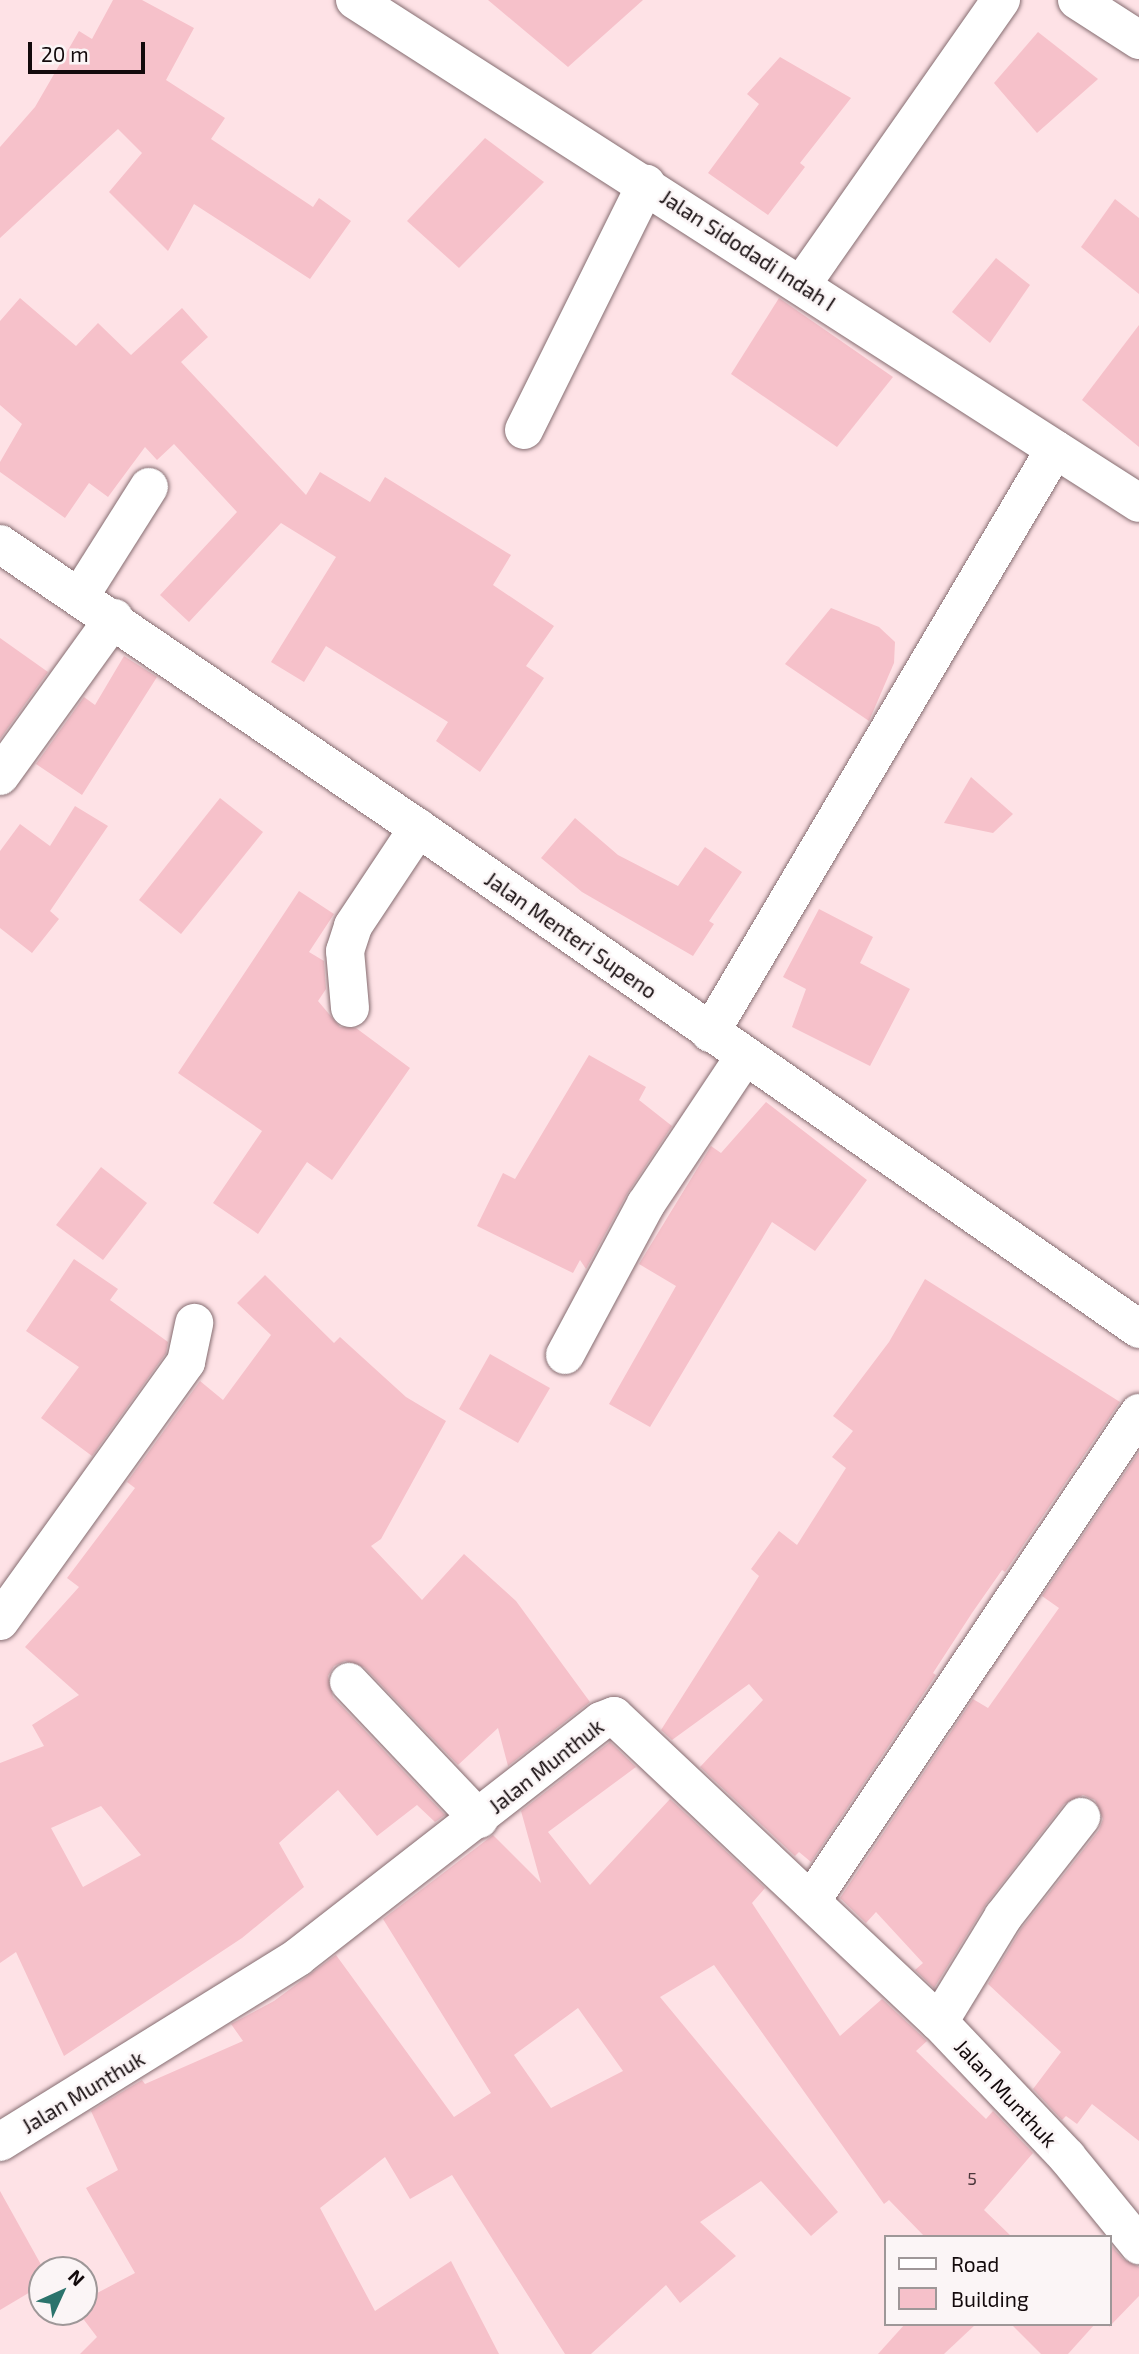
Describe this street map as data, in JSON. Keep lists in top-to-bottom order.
{
  "streets": {
    "street": ["Jalan Sidodadi Indah I", "Jalan Menteri Supeno", "Jalan Munthuk"]
  },
  "house_numbers": ["5"],
  "legend": ["Road", "Building"],
  "scale_bar": "20 m",
  "north": "top right"
}
